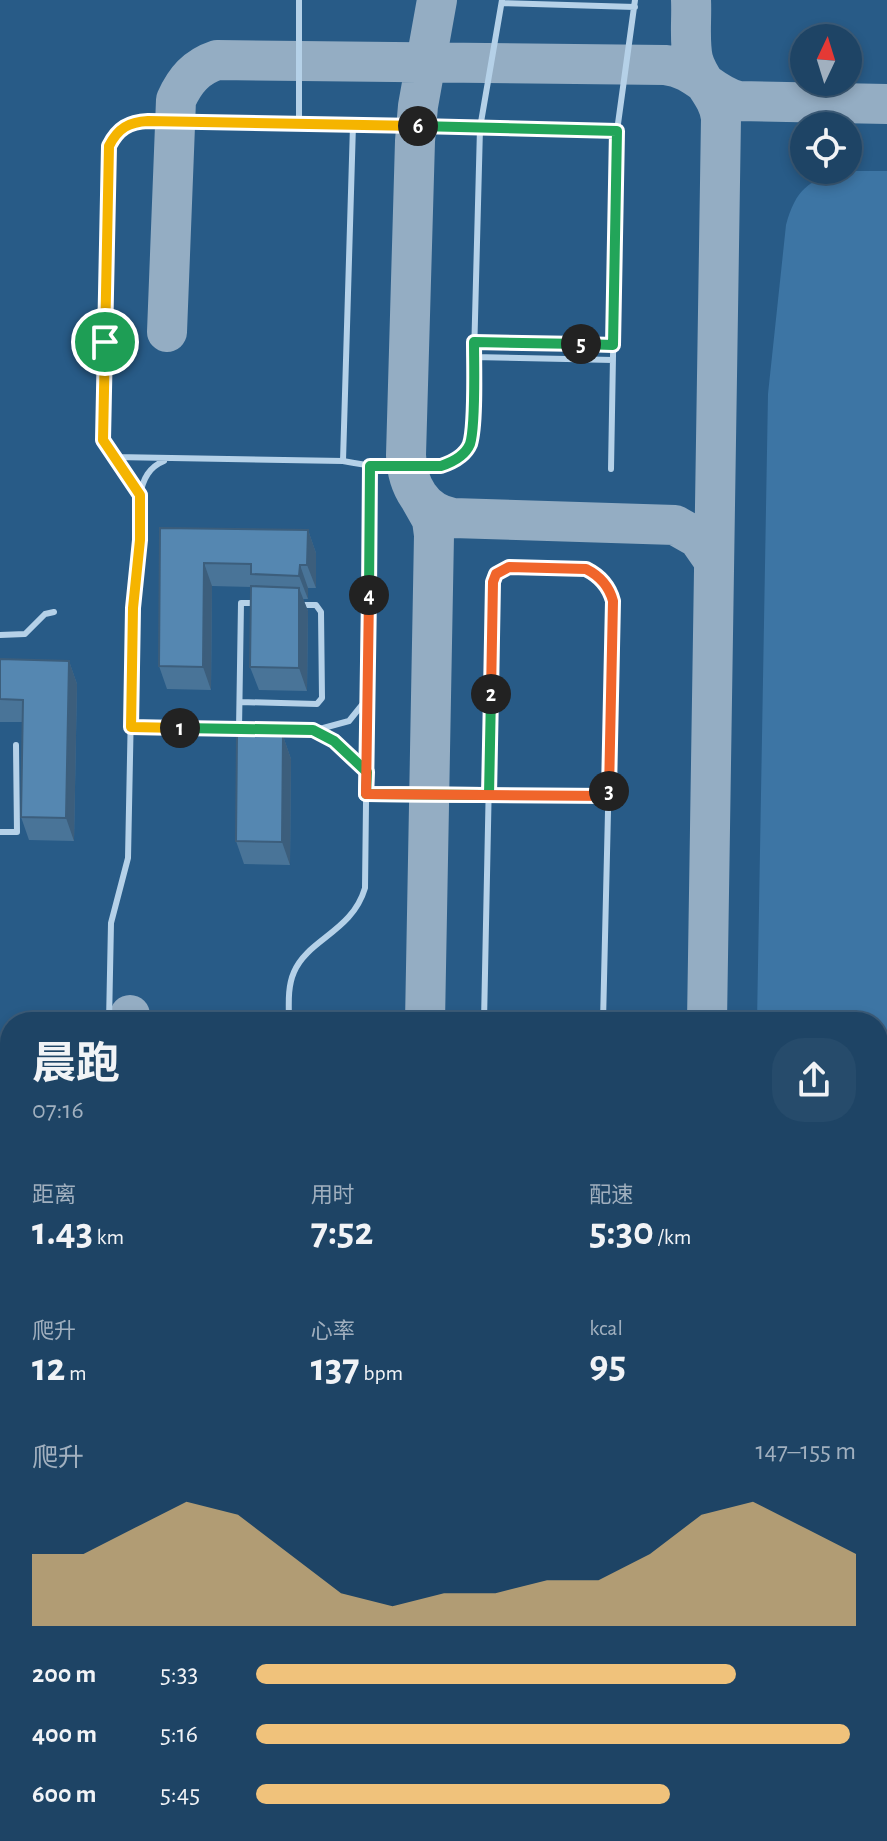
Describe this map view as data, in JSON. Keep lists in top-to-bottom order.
{
  "north": "top",
  "page": {
    "pins": [
      "6",
      "5",
      "4",
      "2",
      "1",
      "3"
    ],
    "heading": ["晨跑", "07:16"],
    "stats": [
      ["距离", "1.43 km"],
      ["用时", "7:52"],
      ["配速", "5:30 /km"],
      ["爬升", "12 m"],
      ["心率", "137 bpm"],
      ["kcal", "95"]
    ],
    "chart": ["爬升", "147–155 m"],
    "list": [
      {
        "name": "200 m",
        "note": "5:33"
      },
      {
        "name": "400 m",
        "note": "5:16"
      },
      {
        "name": "600 m",
        "note": "5:45"
      }
    ]
  }
}
